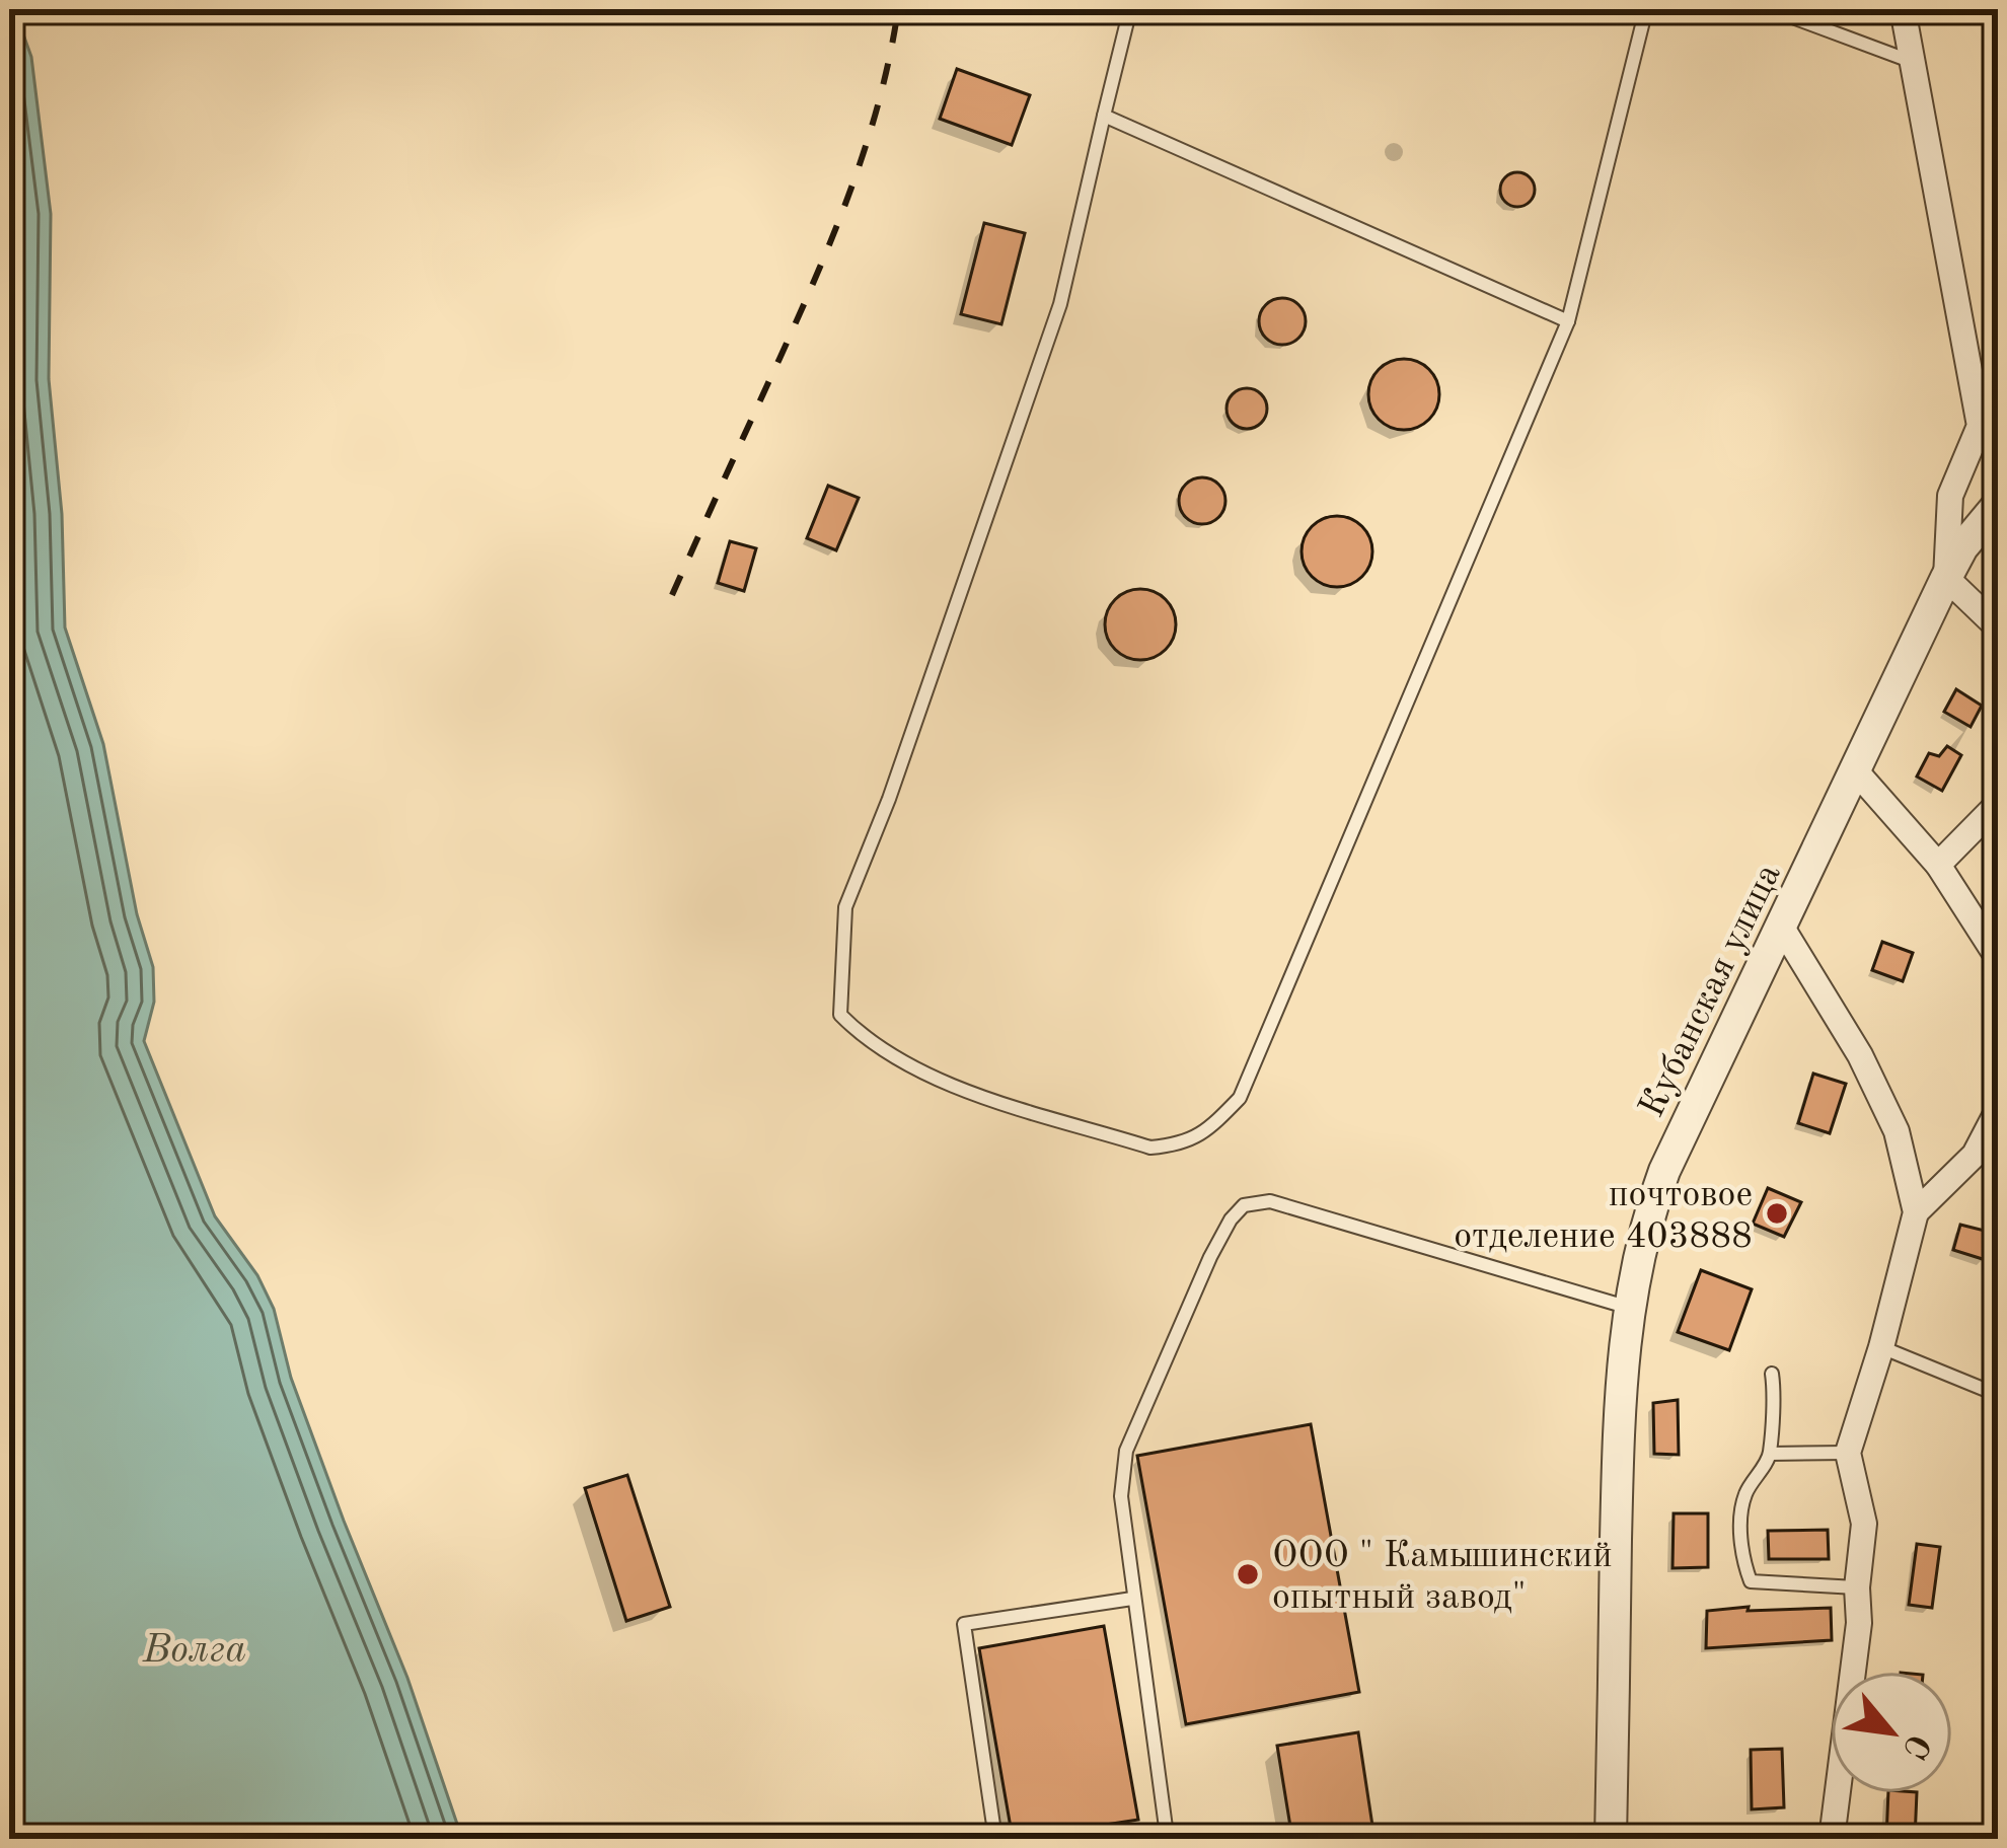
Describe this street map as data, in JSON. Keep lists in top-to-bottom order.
{
  "streets": {
    "street": ["Кубанская улица"]
  },
  "water": ["Волга"],
  "places": ["почтовое отделение 403888", "ООО \" Камышинский опытный завод\""],
  "north": "bottom right"
}
